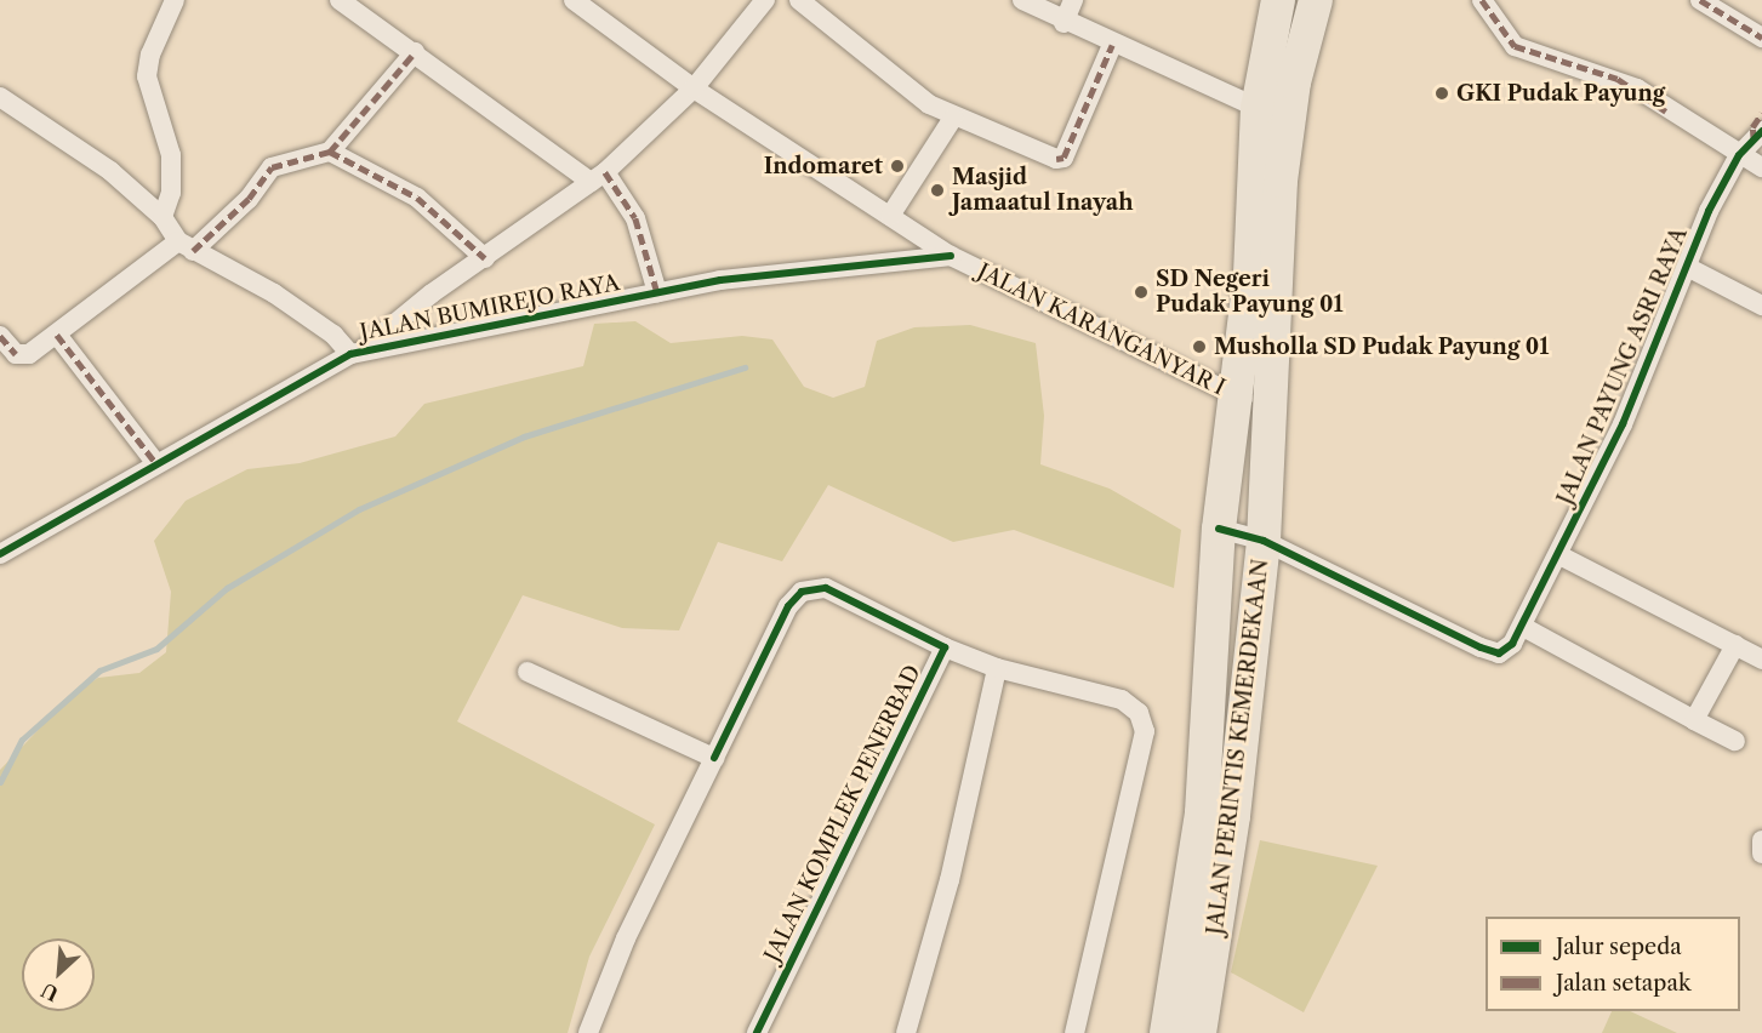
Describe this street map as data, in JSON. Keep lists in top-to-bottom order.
{
  "streets": {
    "highway": ["JALAN PERINTIS KEMERDEKAAN"],
    "street": [
      "JALAN BUMIREJO RAYA",
      "JALAN KARANGANYAR I",
      "JALAN PAYUNG ASRI RAYA",
      "JALAN KOMPLEK PENERBAD"
    ]
  },
  "crossings": [
    ["JALAN BUMIREJO RAYA", "JALAN KARANGANYAR I"],
    ["JALAN KARANGANYAR I", "JALAN PERINTIS KEMERDEKAAN"],
    ["JALAN PAYUNG ASRI RAYA", "JALAN PERINTIS KEMERDEKAAN"]
  ],
  "places": [
    "GKI Pudak Payung",
    "Indomaret",
    "Masjid Jamaatul Inayah",
    "SD Negeri Pudak Payung 01",
    "Musholla SD Pudak Payung 01"
  ],
  "legend": ["Jalur sepeda", "Jalan setapak"],
  "north": "bottom left"
}
